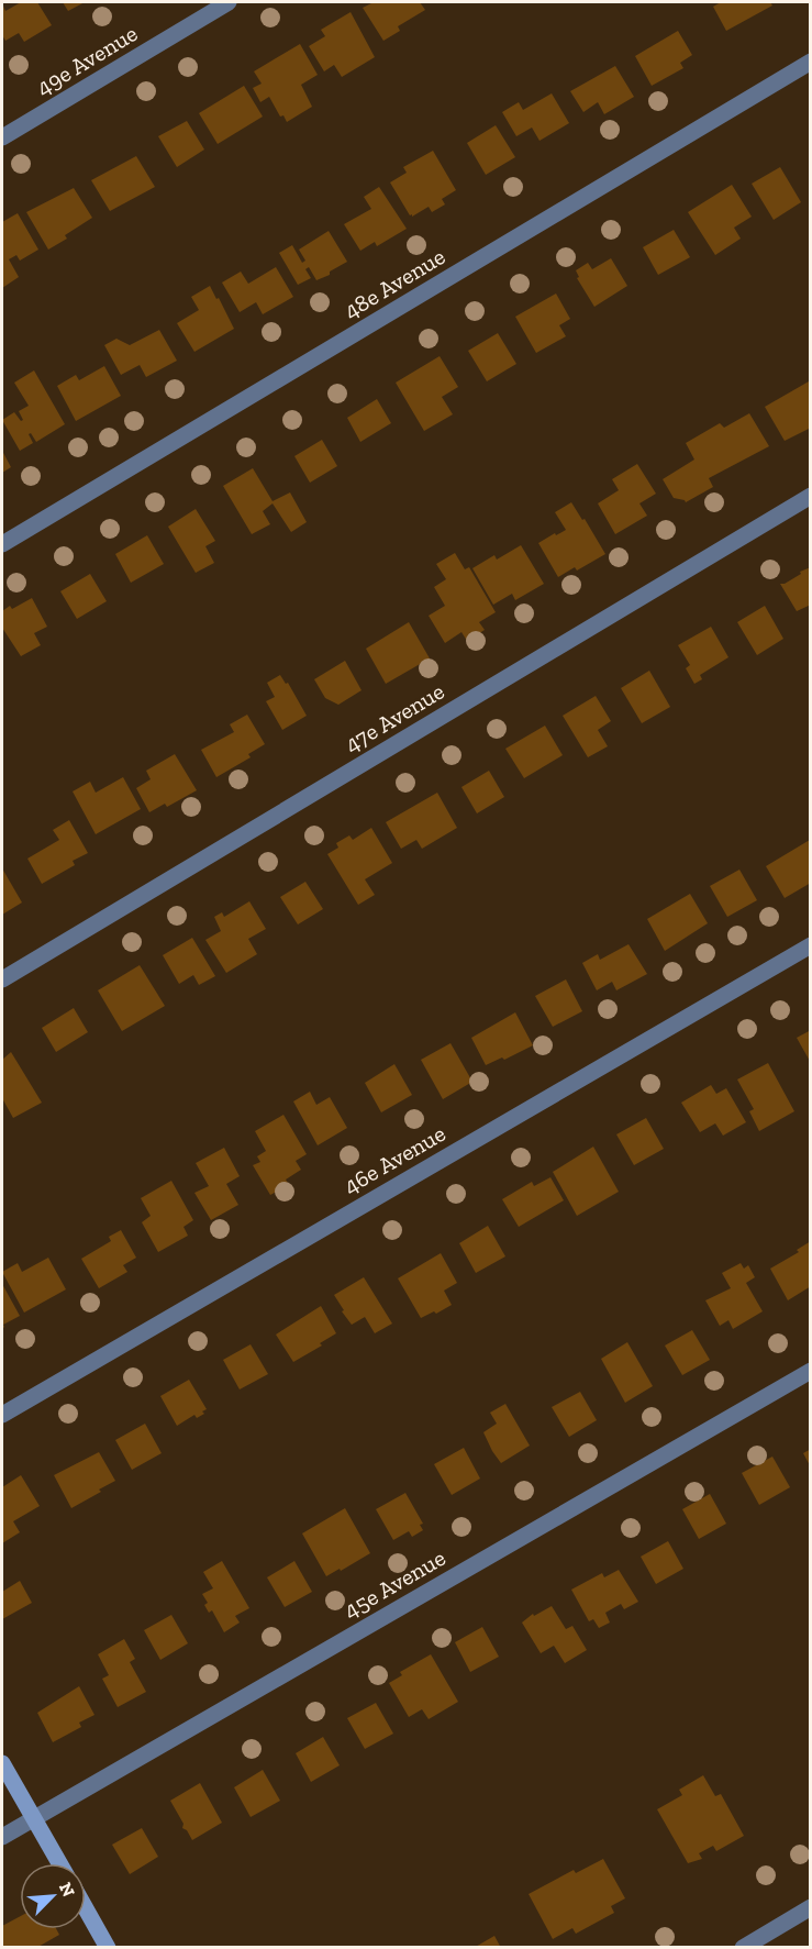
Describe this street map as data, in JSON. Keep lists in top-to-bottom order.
{
  "streets": {
    "street": [
      "49e Avenue",
      "48e Avenue",
      "47e Avenue",
      "46e Avenue",
      "45e Avenue"
    ]
  },
  "north": "top right"
}
